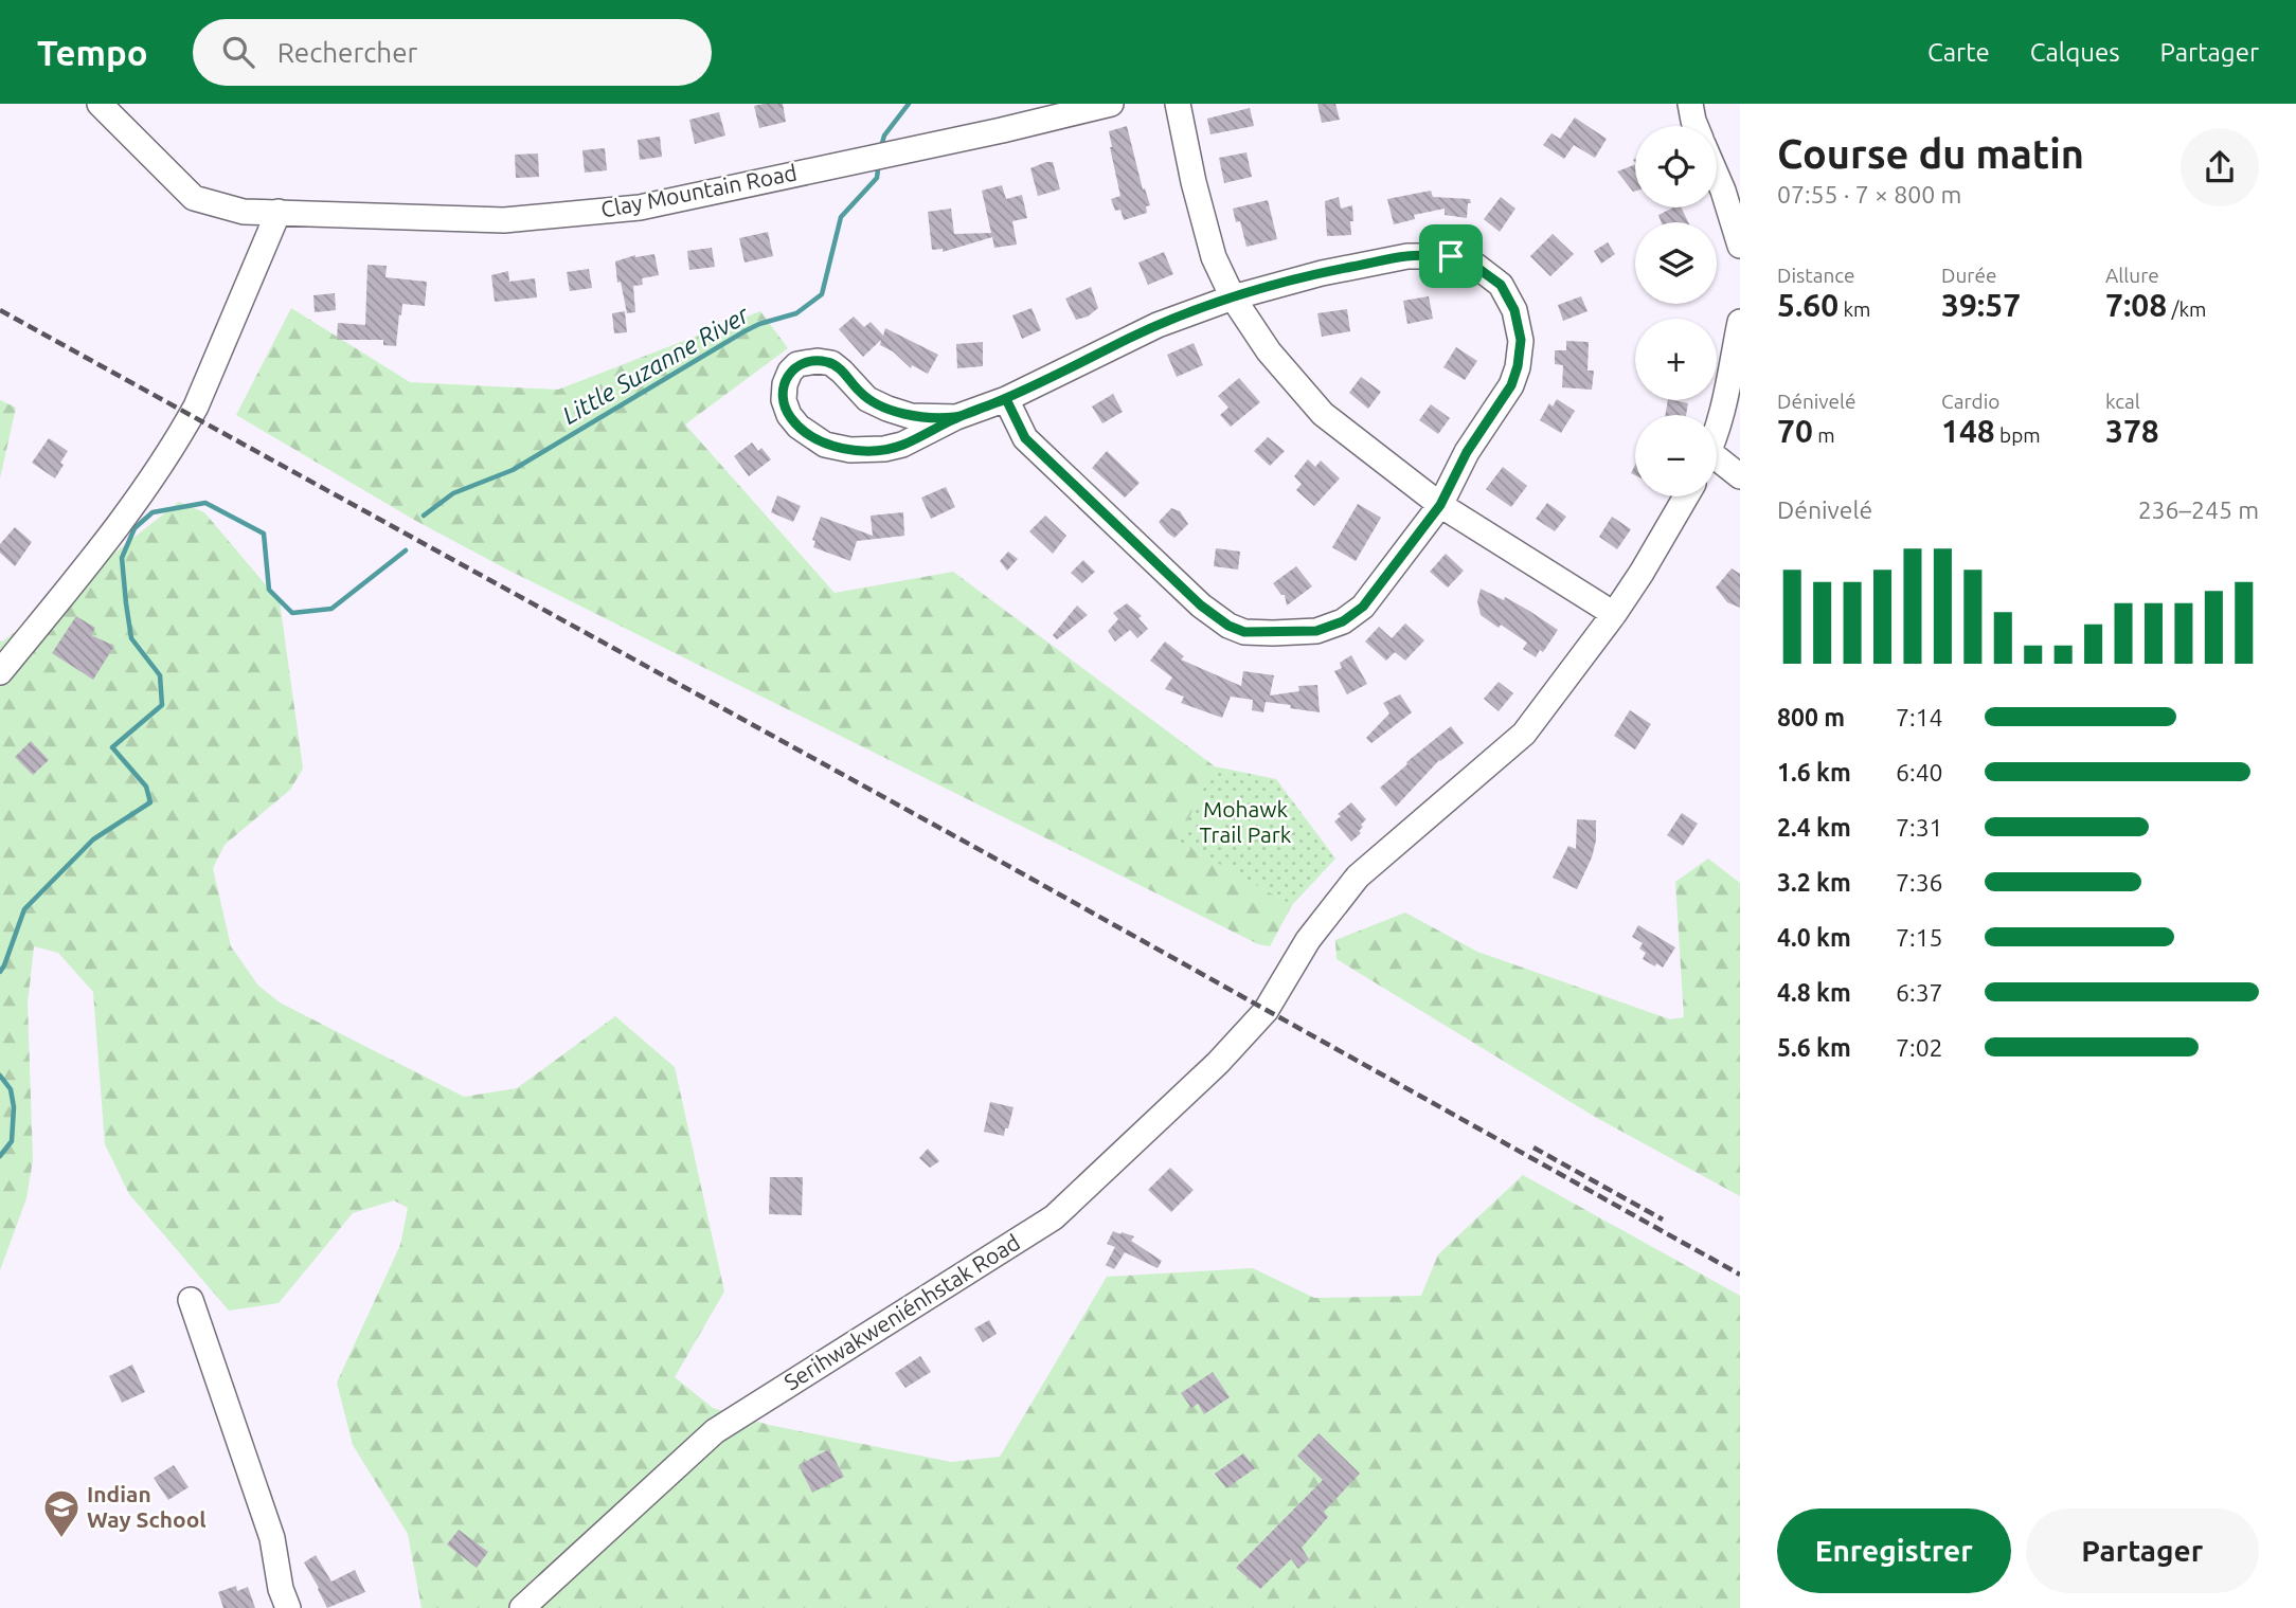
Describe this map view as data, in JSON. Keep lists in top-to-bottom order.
{
  "streets": {
    "street": ["Clay Mountain Road", "Serihwakweniénhstak Road"]
  },
  "water": ["Little Suzanne River"],
  "parks": ["Mohawk Trail Park"],
  "places": {
    "school or university": ["Indian Way School"]
  },
  "page": {
    "header": "Tempo",
    "search": "Rechercher",
    "nav": ["Carte", "Calques", "Partager"],
    "heading": ["Course du matin", "07:55 · 7 × 800 m"],
    "map_buttons": ["+", "−"],
    "stats": [
      ["Distance", "5.60 km"],
      ["Durée", "39:57"],
      ["Allure", "7:08 /km"],
      ["Dénivelé", "70 m"],
      ["Cardio", "148 bpm"],
      ["kcal", "378"]
    ],
    "chart": ["Dénivelé", "236–245 m"],
    "list": [
      {
        "name": "800 m",
        "note": "7:14"
      },
      {
        "name": "1.6 km",
        "note": "6:40"
      },
      {
        "name": "2.4 km",
        "note": "7:31"
      },
      {
        "name": "3.2 km",
        "note": "7:36"
      },
      {
        "name": "4.0 km",
        "note": "7:15"
      },
      {
        "name": "4.8 km",
        "note": "6:37"
      },
      {
        "name": "5.6 km",
        "note": "7:02"
      }
    ],
    "buttons": ["Enregistrer", "Partager"]
  }
}
